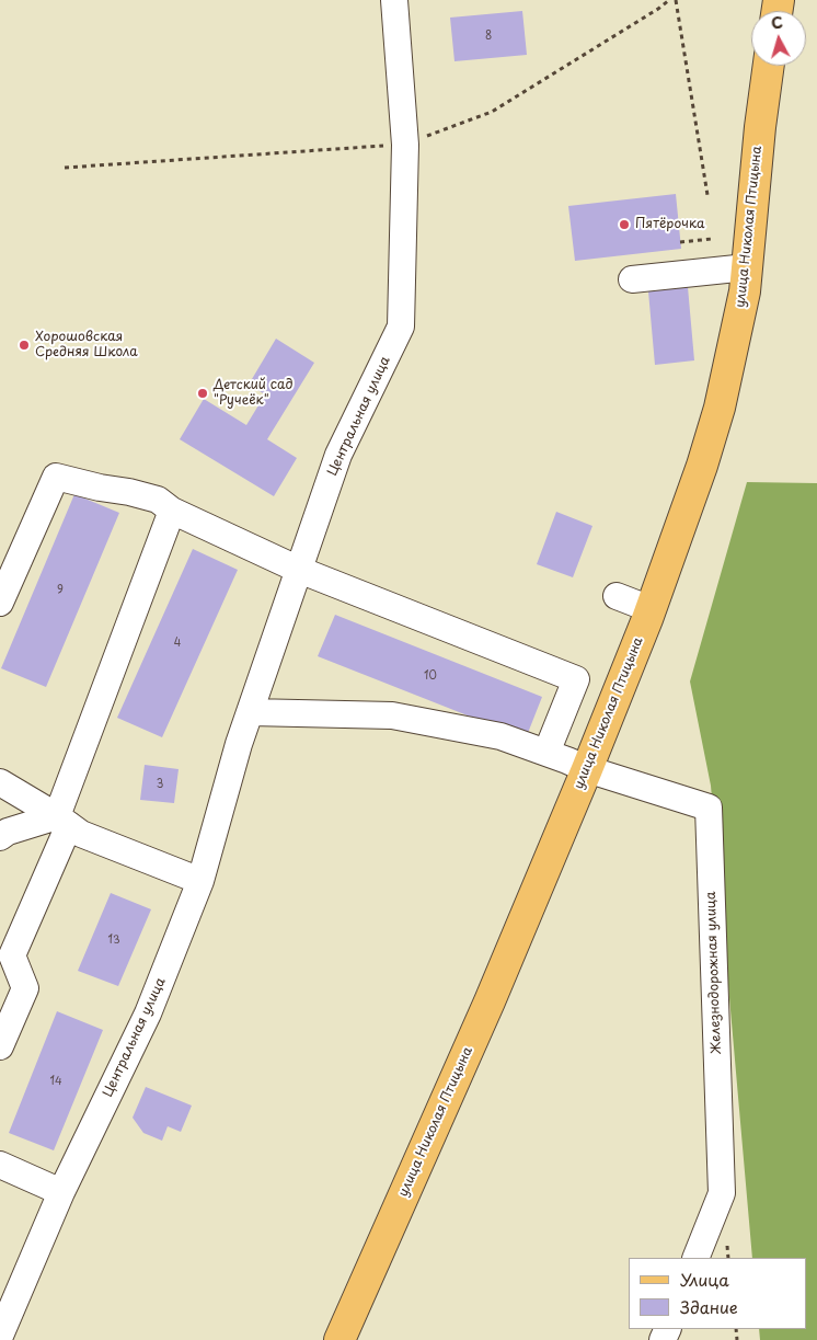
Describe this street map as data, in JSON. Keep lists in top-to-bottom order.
{
  "streets": {
    "main road": ["улица Николая Птицына"],
    "street": ["Центральная улица", "Железнодорожная улица"]
  },
  "crossings": [
    ["улица Николая Птицына", "Железнодорожная улица"]
  ],
  "places": ["Пятёрочка", "Хорошовская Средняя Школа", "Детский сад \"Ручеёк\""],
  "house_numbers": [
    "8",
    "9",
    "4",
    "10",
    "3",
    "13",
    "14"
  ],
  "legend": ["Улица", "Здание"],
  "north": "top"
}
